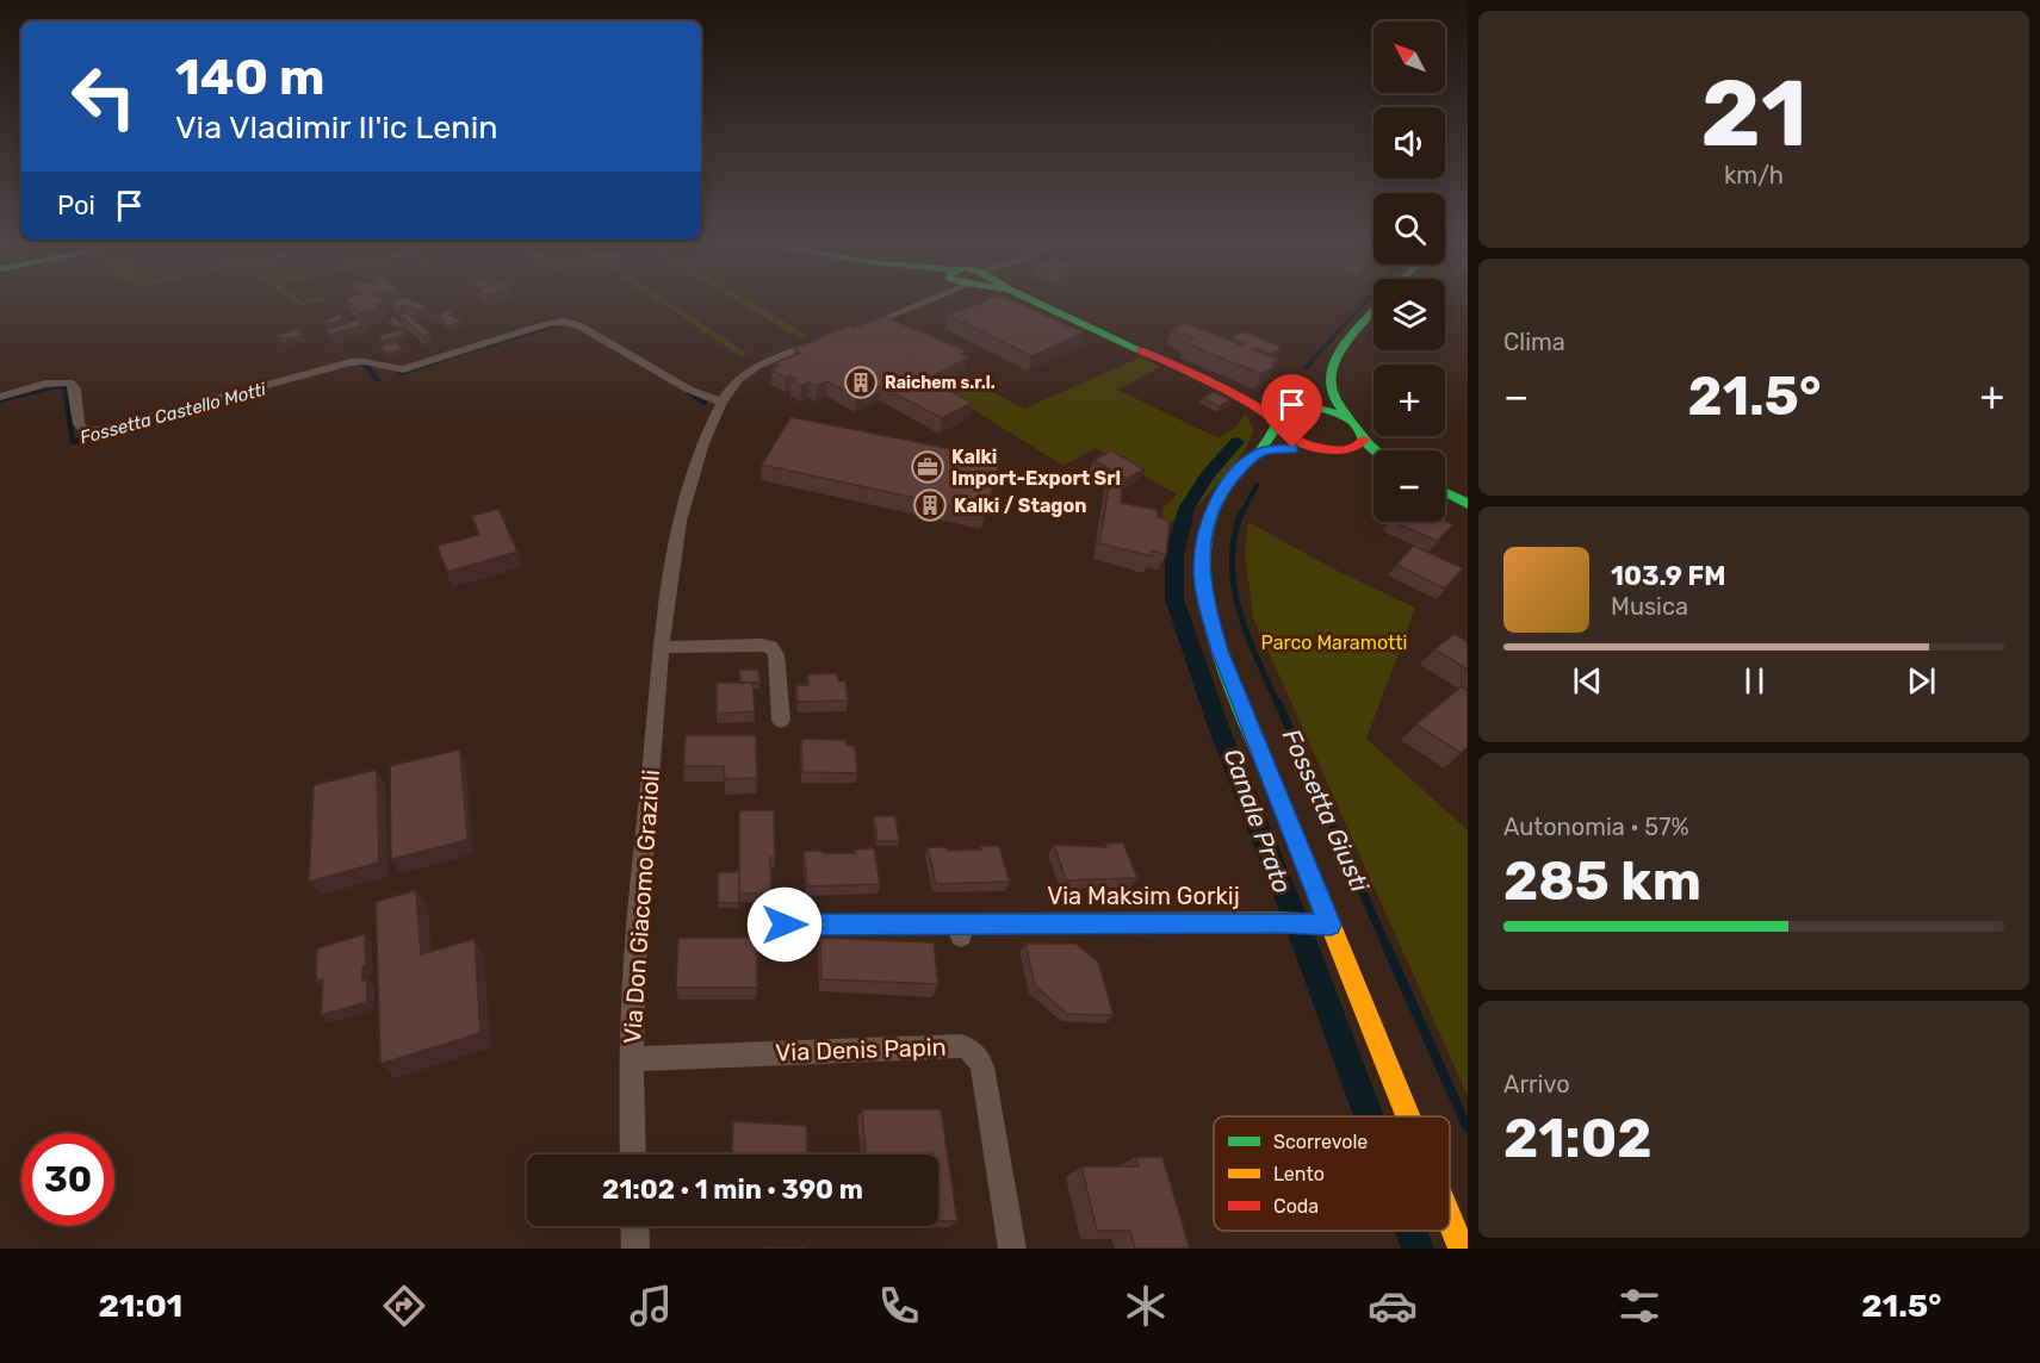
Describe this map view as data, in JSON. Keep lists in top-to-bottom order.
{
  "streets": {
    "street": ["Via Maksim Gorkij", "Via Don Giacomo Grazioli", "Via Denis Papin"]
  },
  "crossings": [
    ["Via Don Giacomo Grazioli", "Via Denis Papin"]
  ],
  "water": ["Fossetta Castello Motti", "Fossetta Giusti", "Canale Prato"],
  "parks": ["Parco Maramotti"],
  "places": {
    "building": ["Raichem s.r.l.", "Kalki / Stagon"],
    "office": ["Kalki Import-Export Srl"]
  },
  "legend": ["Scorrevole", "Lento", "Coda"],
  "north": "top left",
  "page": {
    "tile": [
      ["21", "km/h"],
      "Clima",
      ["Autonomia · 57%", "285 km"],
      ["Arrivo", "21:02"]
    ],
    "map_buttons": ["+", "−"],
    "turn": ["140 m", "Via Vladimir Il'ic Lenin"],
    "then": "Poi",
    "heat": ["−", "21.5°", "+"],
    "song": ["103.9 FM", "Musica"],
    "limit": "30",
    "trip": "21:02 · 1 min · 390 m",
    "tabs": ["21:01", "21.5°"]
  }
}
